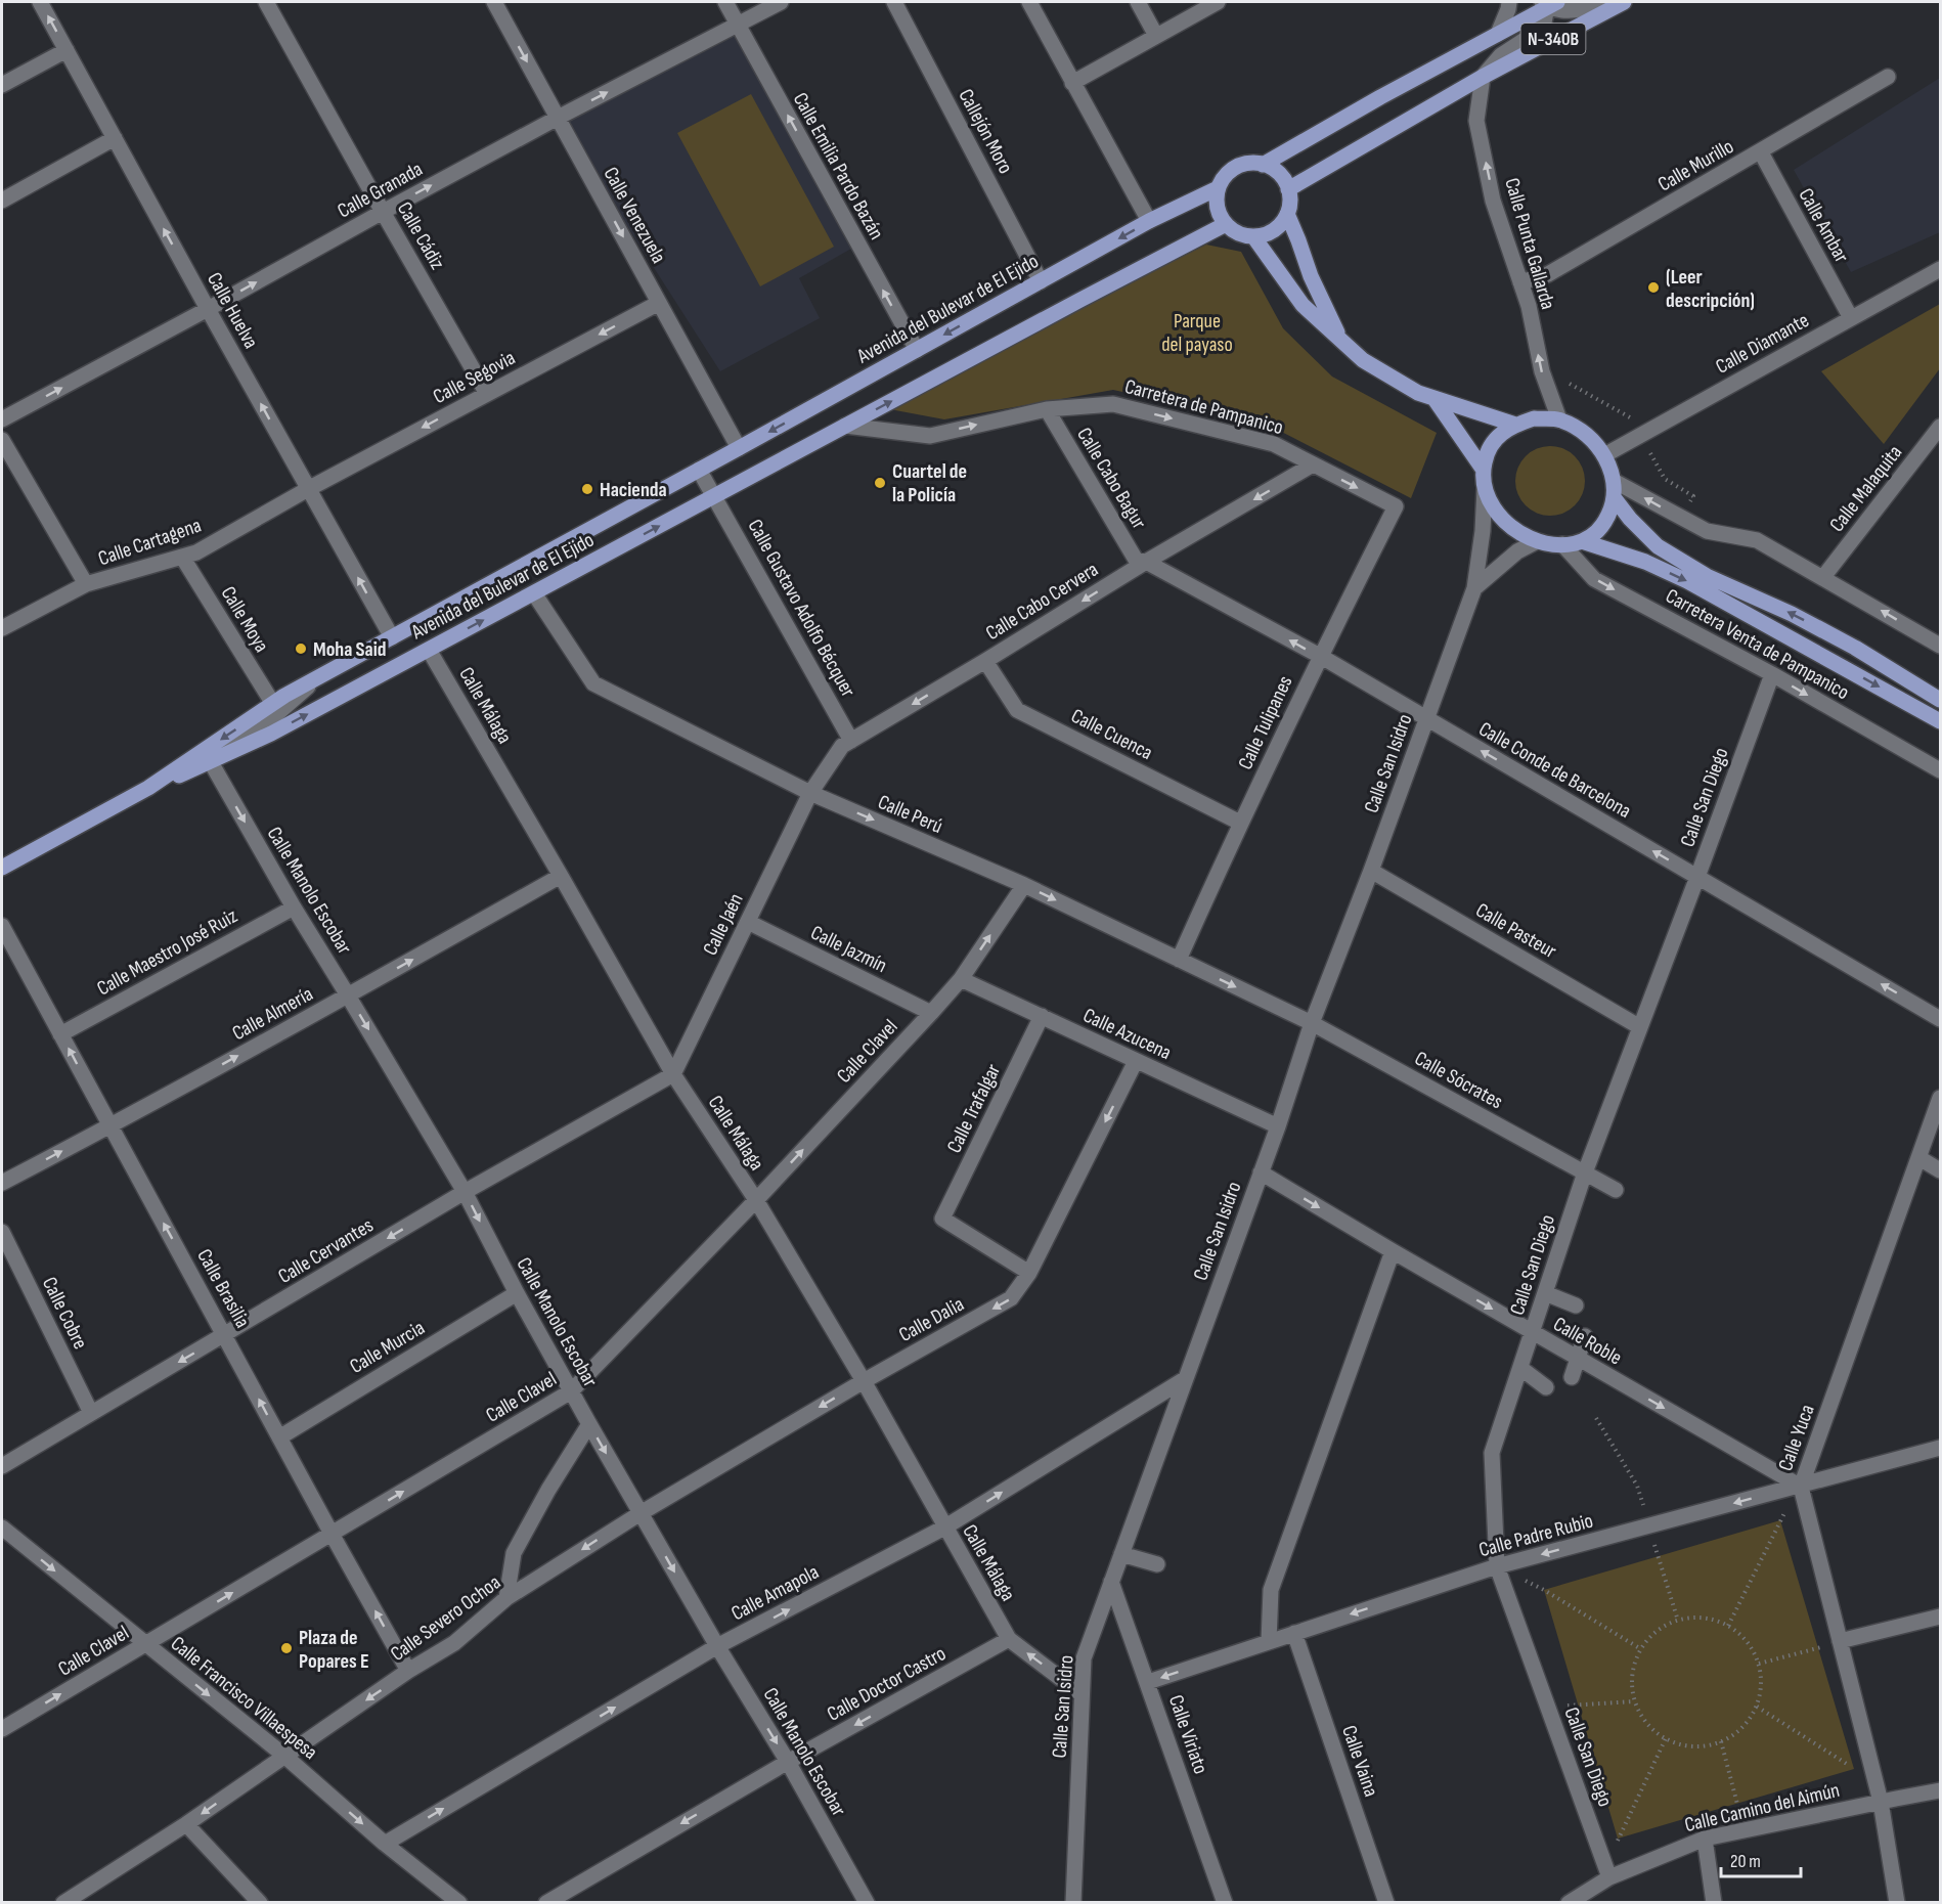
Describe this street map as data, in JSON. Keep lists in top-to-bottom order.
{
  "streets": {
    "main road": ["N-340B", "Avenida del Bulevar de El Ejido", "Carretera Venta de Pampanico"],
    "street": [
      "Callejón Moro",
      "Calle Murillo",
      "Calle Emilia Pardo Bazán",
      "Calle Granada",
      "Calle Venezuela",
      "Calle Ambar",
      "Calle Cádiz",
      "Calle Punta Gallarda",
      "Calle Huelva",
      "Calle Diamante",
      "Calle Segovia",
      "Carretera de Pampanico",
      "Calle Cabo Bagur",
      "Calle Malaquita",
      "Calle Cartagena",
      "Calle Cabo Cervera",
      "Calle Gustavo Adolfo Bécquer",
      "Calle Moya",
      "Calle Málaga",
      "Calle Tulipanes",
      "Calle Cuenca",
      "Calle San Isidro",
      "Calle Conde de Barcelona",
      "Calle San Diego",
      "Calle Perú",
      "Calle Manolo Escobar",
      "Calle Jaén",
      "Calle Pasteur",
      "Calle Jazmín",
      "Calle Maestro José Ruiz",
      "Calle Almería",
      "Calle Azucena",
      "Calle Clavel",
      "Calle Sócrates",
      "Calle Trafalgar",
      "Calle Cervantes",
      "Calle Brasilia",
      "Calle Cobre",
      "Calle Dalia",
      "Calle Roble",
      "Calle Murcia",
      "Calle Yuca",
      "Calle Padre Rubio",
      "Calle Amapola",
      "Calle Severo Ochoa",
      "Calle Doctor Castro",
      "Calle Francisco Villaespesa",
      "Calle Viriato",
      "Calle Vaina",
      "Calle Camino del Aimún"
    ]
  },
  "crossings": [
    ["N-340B", "Calle Punta Gallarda"],
    ["Callejón Moro", "Avenida del Bulevar de El Ejido"],
    ["Calle Murillo", "Calle Ambar"],
    ["Calle Murillo", "Calle Punta Gallarda"],
    ["Calle Emilia Pardo Bazán", "Calle Granada"],
    ["Calle Emilia Pardo Bazán", "Avenida del Bulevar de El Ejido"],
    ["Calle Granada", "Calle Venezuela"],
    ["Calle Granada", "Calle Cádiz"],
    ["Calle Granada", "Calle Huelva"],
    ["Calle Venezuela", "Avenida del Bulevar de El Ejido"],
    ["Calle Venezuela", "Calle Segovia"],
    ["Calle Ambar", "Calle Diamante"],
    ["Calle Cádiz", "Calle Segovia"],
    ["Calle Punta Gallarda", "Calle Diamante"],
    ["Calle Punta Gallarda", "Carretera Venta de Pampanico"],
    ["Calle Punta Gallarda", "Calle San Isidro"],
    ["Avenida del Bulevar de El Ejido", "Calle Huelva"],
    ["Avenida del Bulevar de El Ejido", "Carretera de Pampanico"],
    ["Avenida del Bulevar de El Ejido", "Calle Gustavo Adolfo Bécquer"],
    ["Avenida del Bulevar de El Ejido", "Calle Moya"],
    ["Avenida del Bulevar de El Ejido", "Calle Málaga"],
    ["Avenida del Bulevar de El Ejido", "Calle Perú"],
    ["Avenida del Bulevar de El Ejido", "Calle Manolo Escobar"],
    ["Calle Huelva", "Calle Segovia"],
    ["Calle Huelva", "Calle Cartagena"],
    ["Calle Diamante", "Carretera Venta de Pampanico"],
    ["Calle Diamante", "Calle San Isidro"],
    ["Calle Segovia", "Calle Cartagena"],
    ["Carretera de Pampanico", "Calle Cabo Bagur"],
    ["Carretera de Pampanico", "Calle Cabo Cervera"],
    ["Carretera de Pampanico", "Calle Tulipanes"],
    ["Calle Cabo Bagur", "Calle Cabo Cervera"],
    ["Calle Cabo Bagur", "Calle Conde de Barcelona"],
    ["Calle Cartagena", "Calle Moya"],
    ["Calle Cabo Cervera", "Calle Gustavo Adolfo Bécquer"],
    ["Calle Cabo Cervera", "Calle Cuenca"],
    ["Calle Cabo Cervera", "Calle Conde de Barcelona"],
    ["Calle Cabo Cervera", "Calle Perú"],
    ["Calle Cabo Cervera", "Calle Jaén"],
    ["Carretera Venta de Pampanico", "Calle San Isidro"],
    ["Carretera Venta de Pampanico", "Calle San Diego"],
    ["Calle Málaga", "Calle Jaén"],
    ["Calle Málaga", "Calle Almería"],
    ["Calle Málaga", "Calle Clavel"],
    ["Calle Málaga", "Calle Cervantes"],
    ["Calle Málaga", "Calle Dalia"],
    ["Calle Málaga", "Calle Amapola"],
    ["Calle Málaga", "Calle Doctor Castro"],
    ["Calle Tulipanes", "Calle Cuenca"],
    ["Calle Tulipanes", "Calle Conde de Barcelona"],
    ["Calle Tulipanes", "Calle Perú"],
    ["Calle San Isidro", "Calle Conde de Barcelona"],
    ["Calle San Isidro", "Calle Perú"],
    ["Calle San Isidro", "Calle Pasteur"],
    ["Calle San Isidro", "Calle Azucena"],
    ["Calle San Isidro", "Calle Sócrates"],
    ["Calle San Isidro", "Calle Roble"],
    ["Calle San Isidro", "Calle Amapola"],
    ["Calle San Isidro", "Calle Viriato"],
    ["Calle Conde de Barcelona", "Calle San Diego"],
    ["Calle San Diego", "Calle Pasteur"],
    ["Calle San Diego", "Calle Sócrates"],
    ["Calle San Diego", "Calle Roble"],
    ["Calle San Diego", "Calle Padre Rubio"],
    ["Calle San Diego", "Calle Camino del Aimún"],
    ["Calle Perú", "Calle Jaén"],
    ["Calle Perú", "Calle Clavel"],
    ["Calle Perú", "Calle Sócrates"],
    ["Calle Manolo Escobar", "Calle Maestro José Ruiz"],
    ["Calle Manolo Escobar", "Calle Almería"],
    ["Calle Manolo Escobar", "Calle Clavel"],
    ["Calle Manolo Escobar", "Calle Cervantes"],
    ["Calle Manolo Escobar", "Calle Dalia"],
    ["Calle Manolo Escobar", "Calle Murcia"],
    ["Calle Manolo Escobar", "Calle Amapola"],
    ["Calle Manolo Escobar", "Calle Severo Ochoa"],
    ["Calle Manolo Escobar", "Calle Doctor Castro"],
    ["Calle Jaén", "Calle Jazmín"],
    ["Calle Jaén", "Calle Cervantes"],
    ["Calle Jazmín", "Calle Clavel"],
    ["Calle Maestro José Ruiz", "Calle Brasilia"],
    ["Calle Almería", "Calle Brasilia"],
    ["Calle Azucena", "Calle Clavel"],
    ["Calle Azucena", "Calle Trafalgar"],
    ["Calle Azucena", "Calle Dalia"],
    ["Calle Clavel", "Calle Brasilia"],
    ["Calle Clavel", "Calle Francisco Villaespesa"],
    ["Calle Trafalgar", "Calle Dalia"],
    ["Calle Cervantes", "Calle Brasilia"],
    ["Calle Cervantes", "Calle Cobre"],
    ["Calle Brasilia", "Calle Murcia"],
    ["Calle Brasilia", "Calle Severo Ochoa"],
    ["Calle Dalia", "Calle Severo Ochoa"],
    ["Calle Roble", "Calle Yuca"],
    ["Calle Roble", "Calle Padre Rubio"],
    ["Calle Yuca", "Calle Padre Rubio"],
    ["Calle Yuca", "Calle Camino del Aimún"],
    ["Calle Padre Rubio", "Calle Viriato"],
    ["Calle Padre Rubio", "Calle Vaina"],
    ["Calle Amapola", "Calle Francisco Villaespesa"],
    ["Calle Severo Ochoa", "Calle Francisco Villaespesa"]
  ],
  "one_way": [
    "Calle Emilia Pardo Bazán",
    "Calle Granada",
    "Calle Venezuela",
    "Calle Punta Gallarda",
    "Calle Huelva",
    "Calle Segovia",
    "Carretera de Pampanico",
    "Calle Cabo Cervera",
    "Calle Conde de Barcelona",
    "Calle Perú",
    "Calle Manolo Escobar",
    "Calle Almería",
    "Calle Clavel",
    "Calle Cervantes",
    "Calle Brasilia",
    "Calle Dalia",
    "Calle Roble",
    "Calle Padre Rubio",
    "Calle Amapola",
    "Calle Severo Ochoa",
    "Calle Doctor Castro",
    "Calle Francisco Villaespesa"
  ],
  "parks": ["Parque del payaso"],
  "places": [
    "(Leer descripción)",
    "Cuartel de la Policía",
    "Hacienda",
    "Moha Said",
    "Plaza de Popares E"
  ],
  "scale_bar": "20 m"
}
